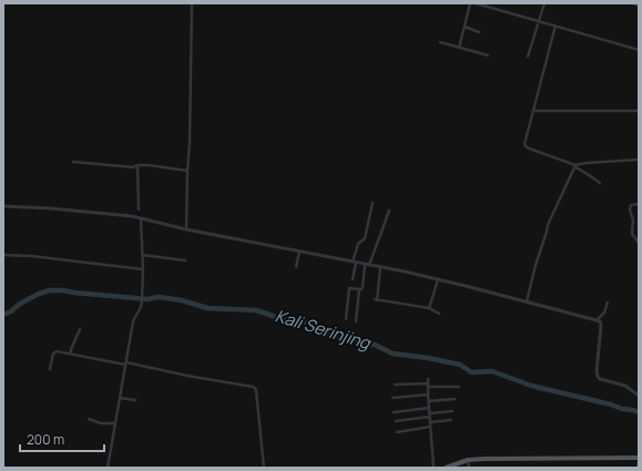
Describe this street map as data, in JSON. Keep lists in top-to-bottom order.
{
  "water": ["Kali Serinjing"],
  "scale_bar": "200 m"
}
